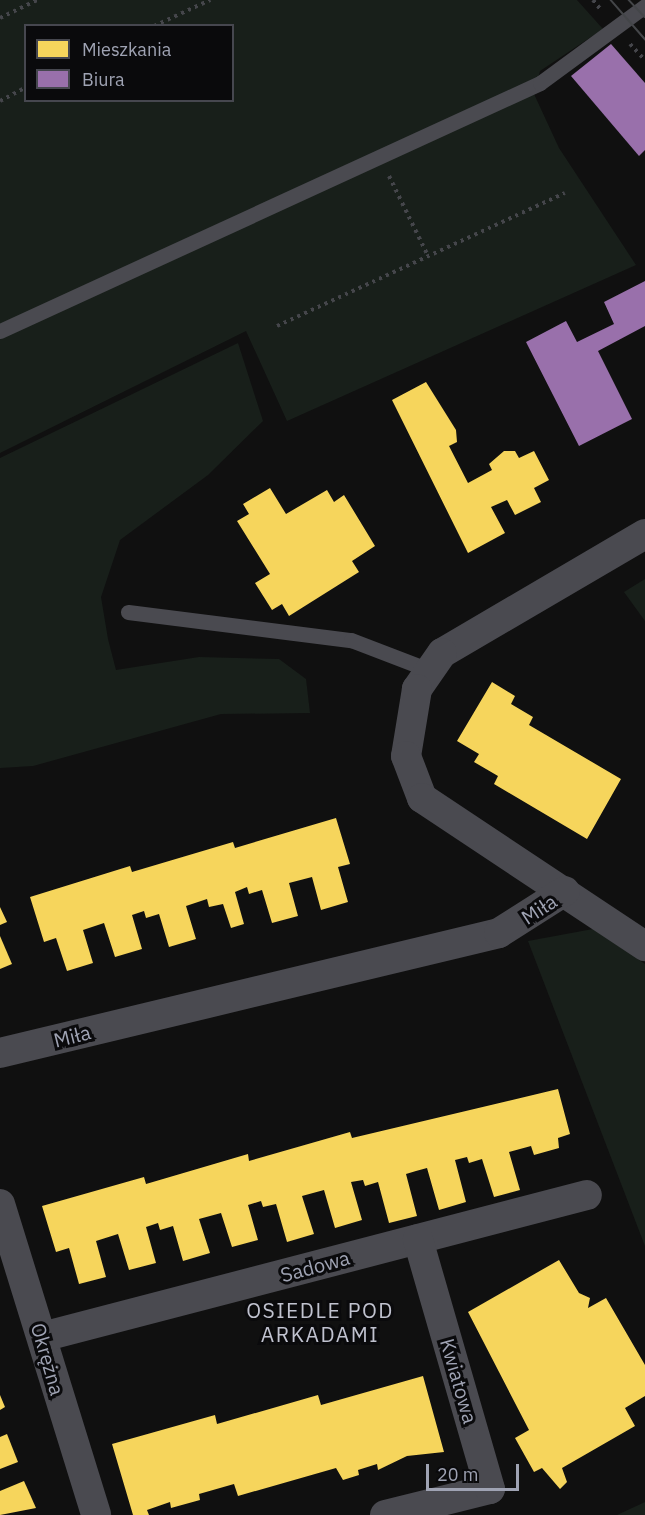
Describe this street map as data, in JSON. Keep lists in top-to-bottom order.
{
  "streets": {
    "street": [
      "Miła",
      "Sadowa",
      "Okrężna",
      "Kwiatowa"
    ]
  },
  "crossings": [
    ["Sadowa", "Okrężna"],
    ["Sadowa", "Kwiatowa"]
  ],
  "districts": ["OSIEDLE POD ARKADAMI"],
  "legend": ["Mieszkania", "Biura"],
  "scale_bar": "20 m"
}
